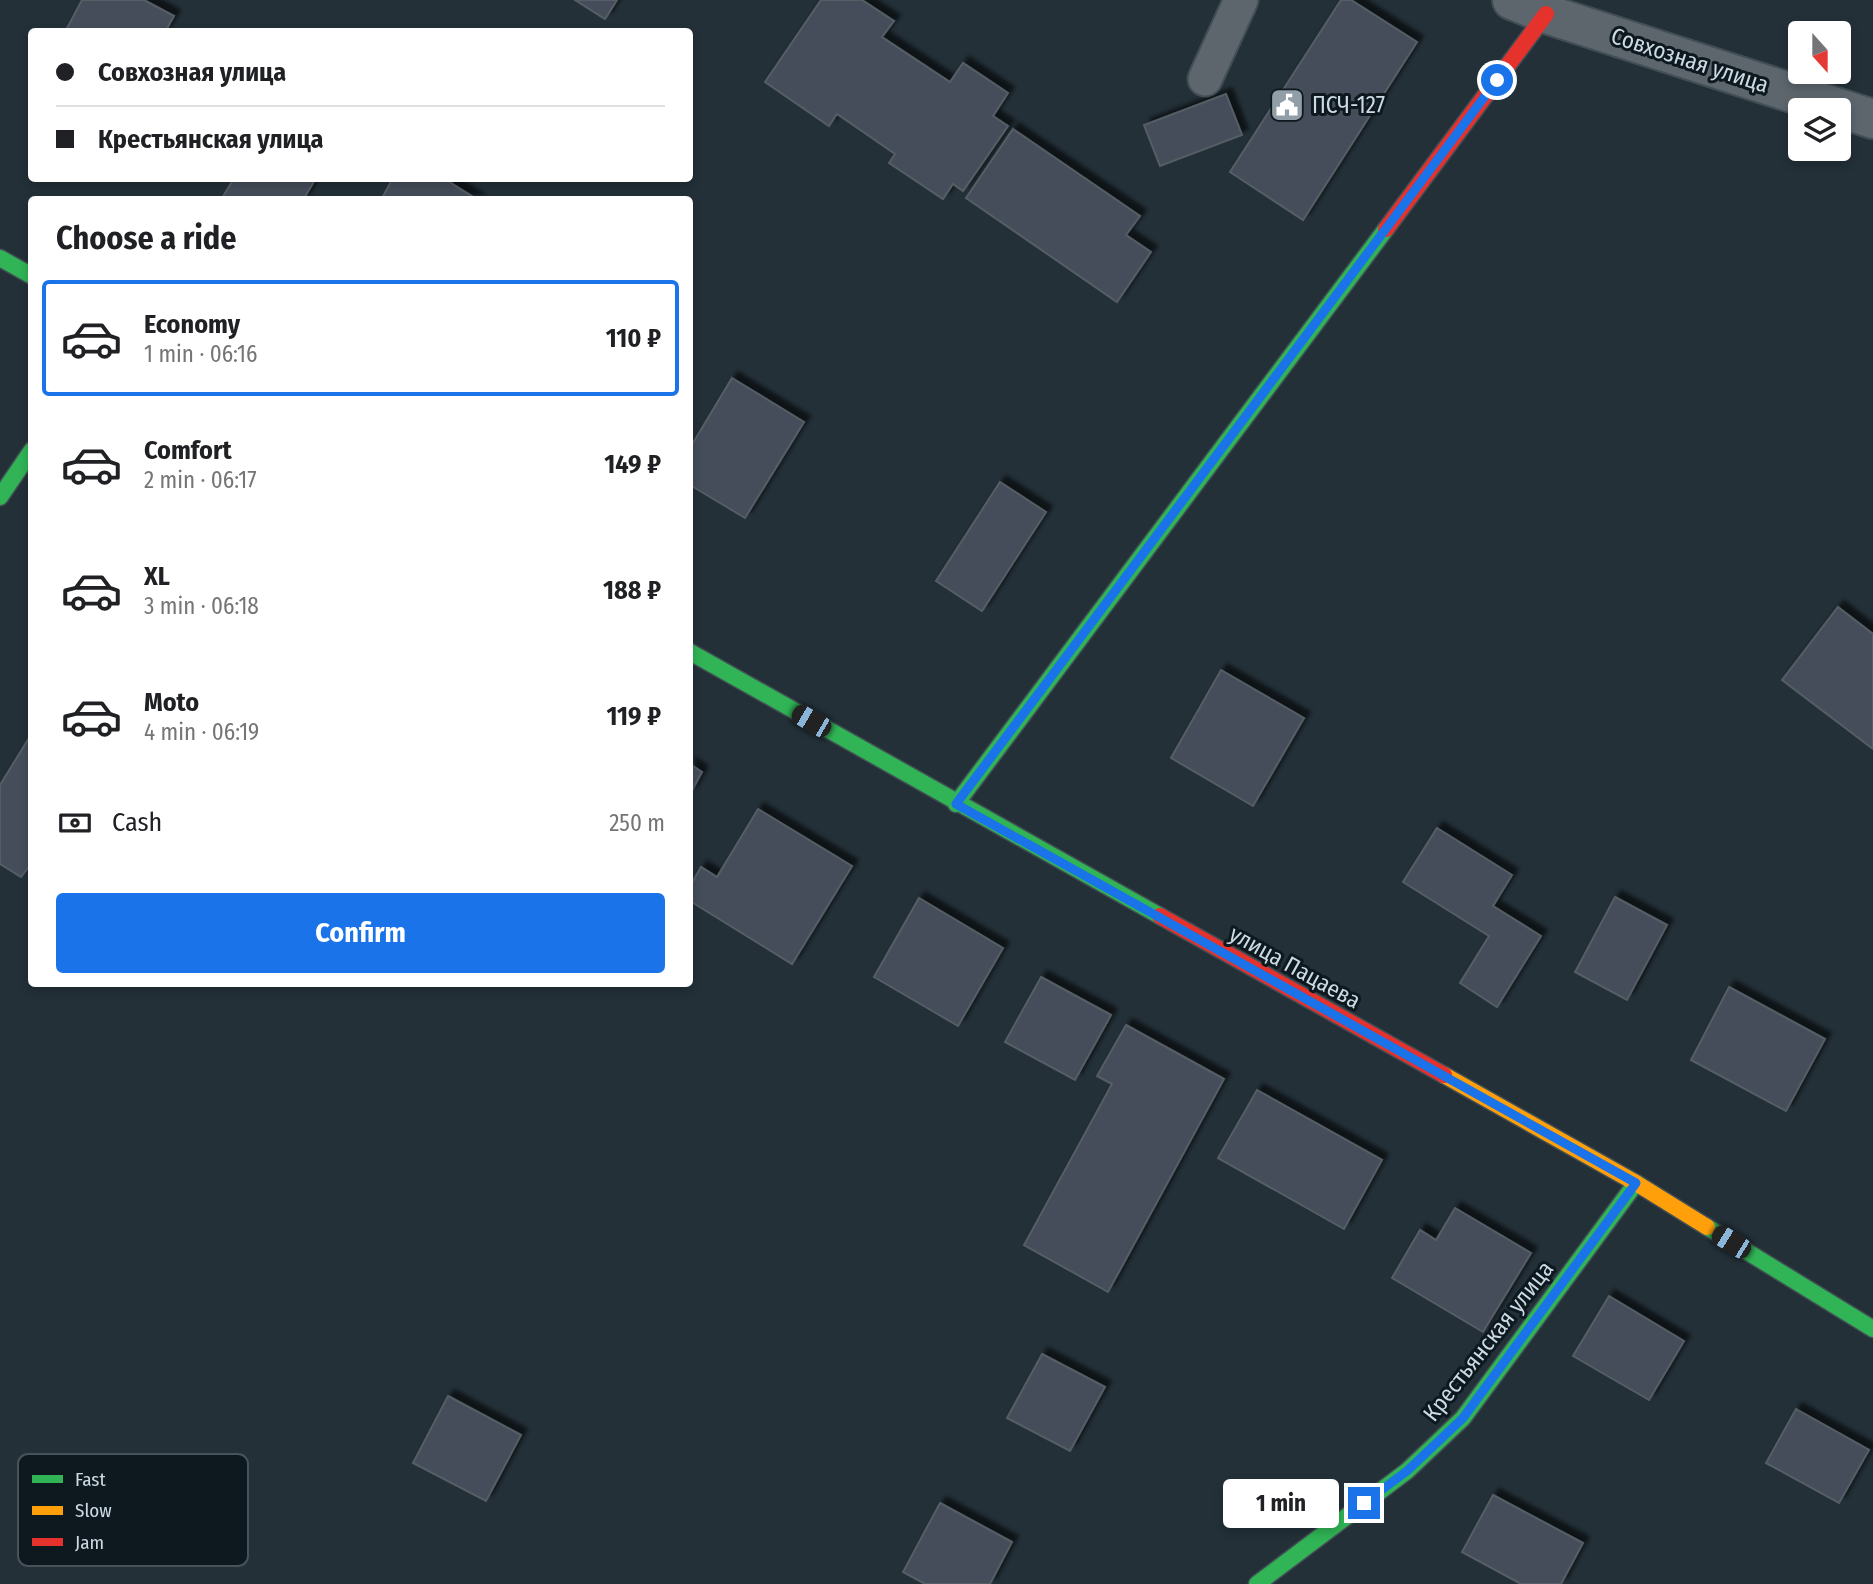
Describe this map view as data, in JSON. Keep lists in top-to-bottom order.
{
  "streets": {
    "street": ["Совхозная улица", "улица Пацаева", "Крестьянская улица"]
  },
  "crossings": [
    ["Совхозная улица", "улица Пацаева"],
    ["улица Пацаева", "Крестьянская улица"]
  ],
  "places": {
    "public building": ["ПСЧ-127"]
  },
  "legend": ["Fast", "Slow", "Jam"],
  "north": "bottom",
  "page": {
    "banner": ["Совхозная улица", "Крестьянская улица"],
    "heading": "Choose a ride",
    "list": [
      {
        "name": "Economy",
        "note": "1 min · 06:16",
        "value": "110 ₽"
      },
      {
        "name": "Comfort",
        "note": "2 min · 06:17",
        "value": "149 ₽"
      },
      {
        "name": "XL",
        "note": "3 min · 06:18",
        "value": "188 ₽"
      },
      {
        "name": "Moto",
        "note": "4 min · 06:19",
        "value": "119 ₽"
      }
    ],
    "pay": ["Cash", "250 m"],
    "buttons": "Confirm",
    "bubble": "1 min"
  }
}
